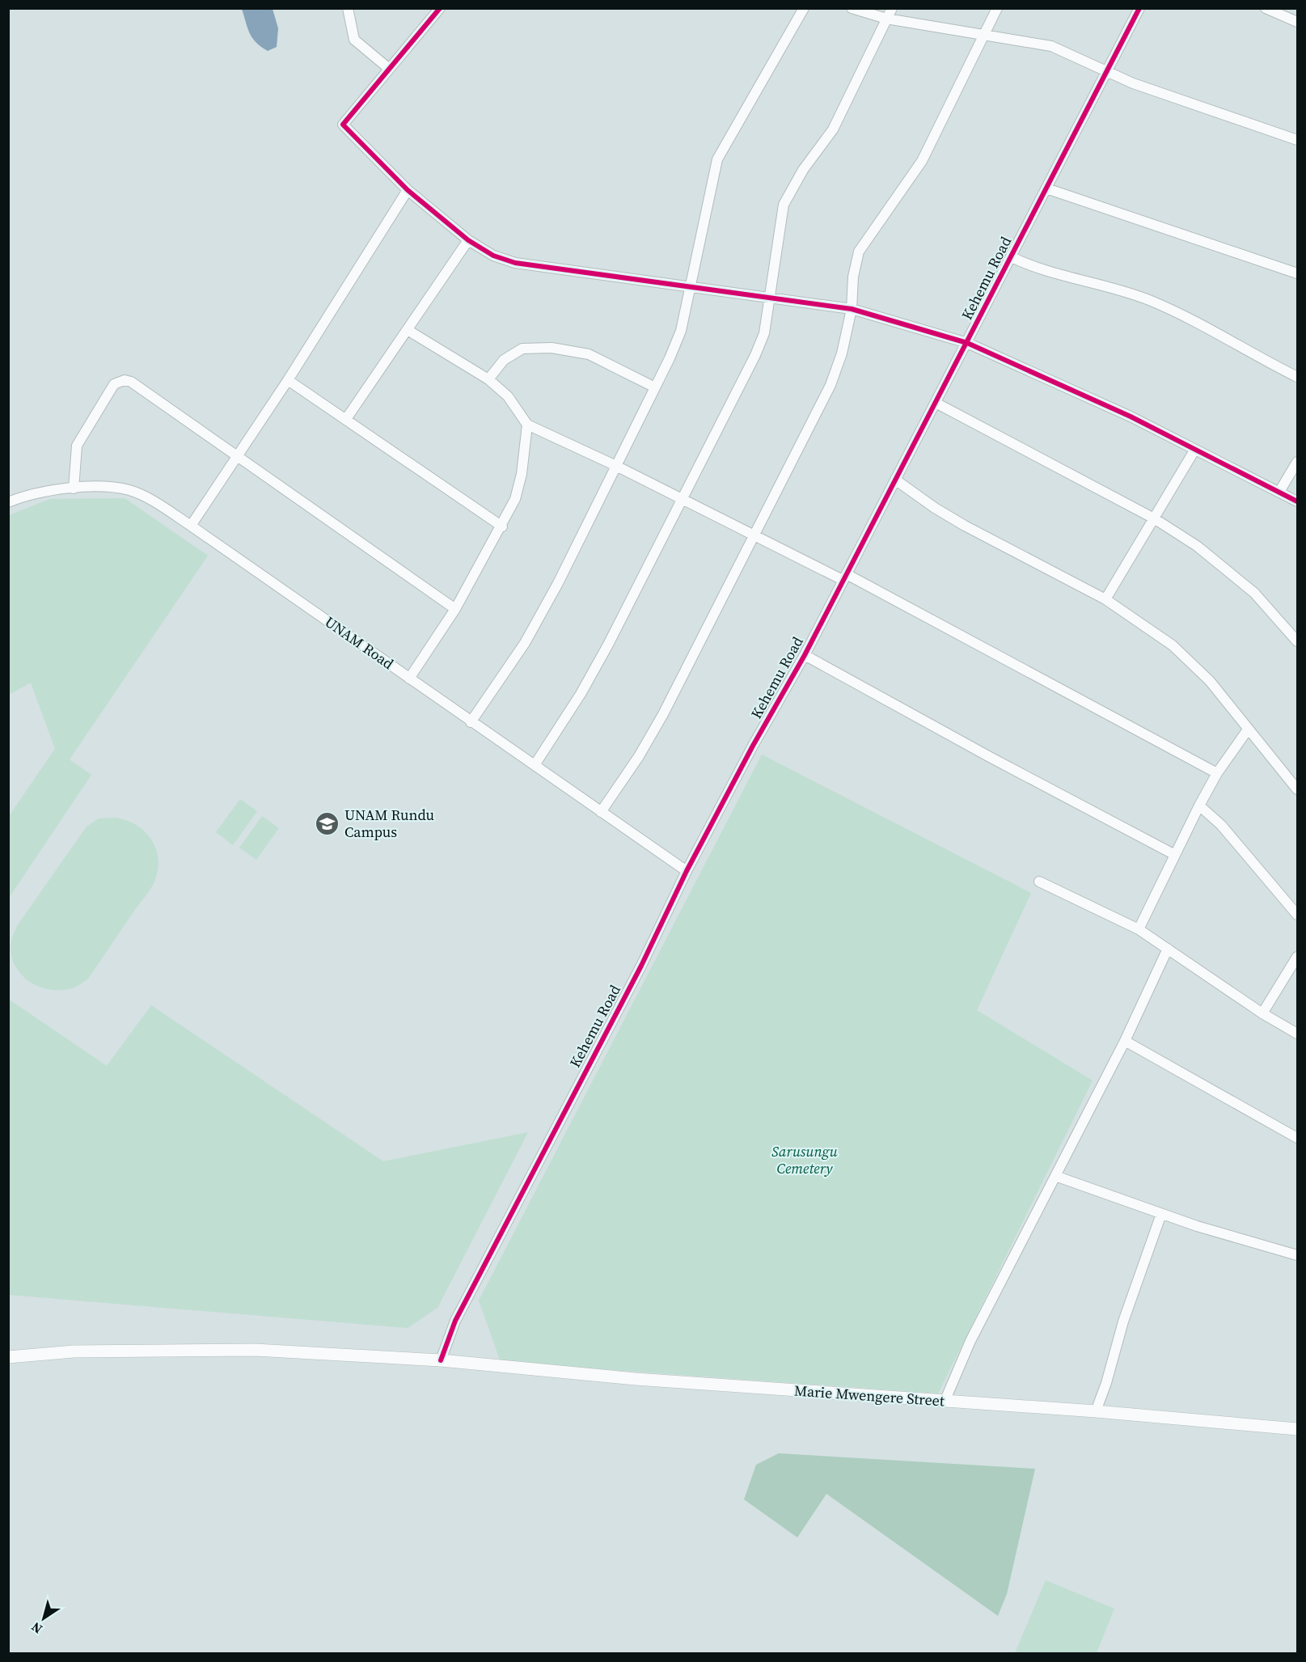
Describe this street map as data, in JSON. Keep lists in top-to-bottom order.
{
  "streets": {
    "main road": ["Marie Mwengere Street"],
    "street": ["Kehemu Road", "UNAM Road"]
  },
  "crossings": [
    ["Kehemu Road", "UNAM Road"],
    ["Kehemu Road", "Marie Mwengere Street"]
  ],
  "parks": ["Sarusungu Cemetery"],
  "places": {
    "school or university": ["UNAM Rundu Campus"]
  },
  "north": "bottom left"
}
